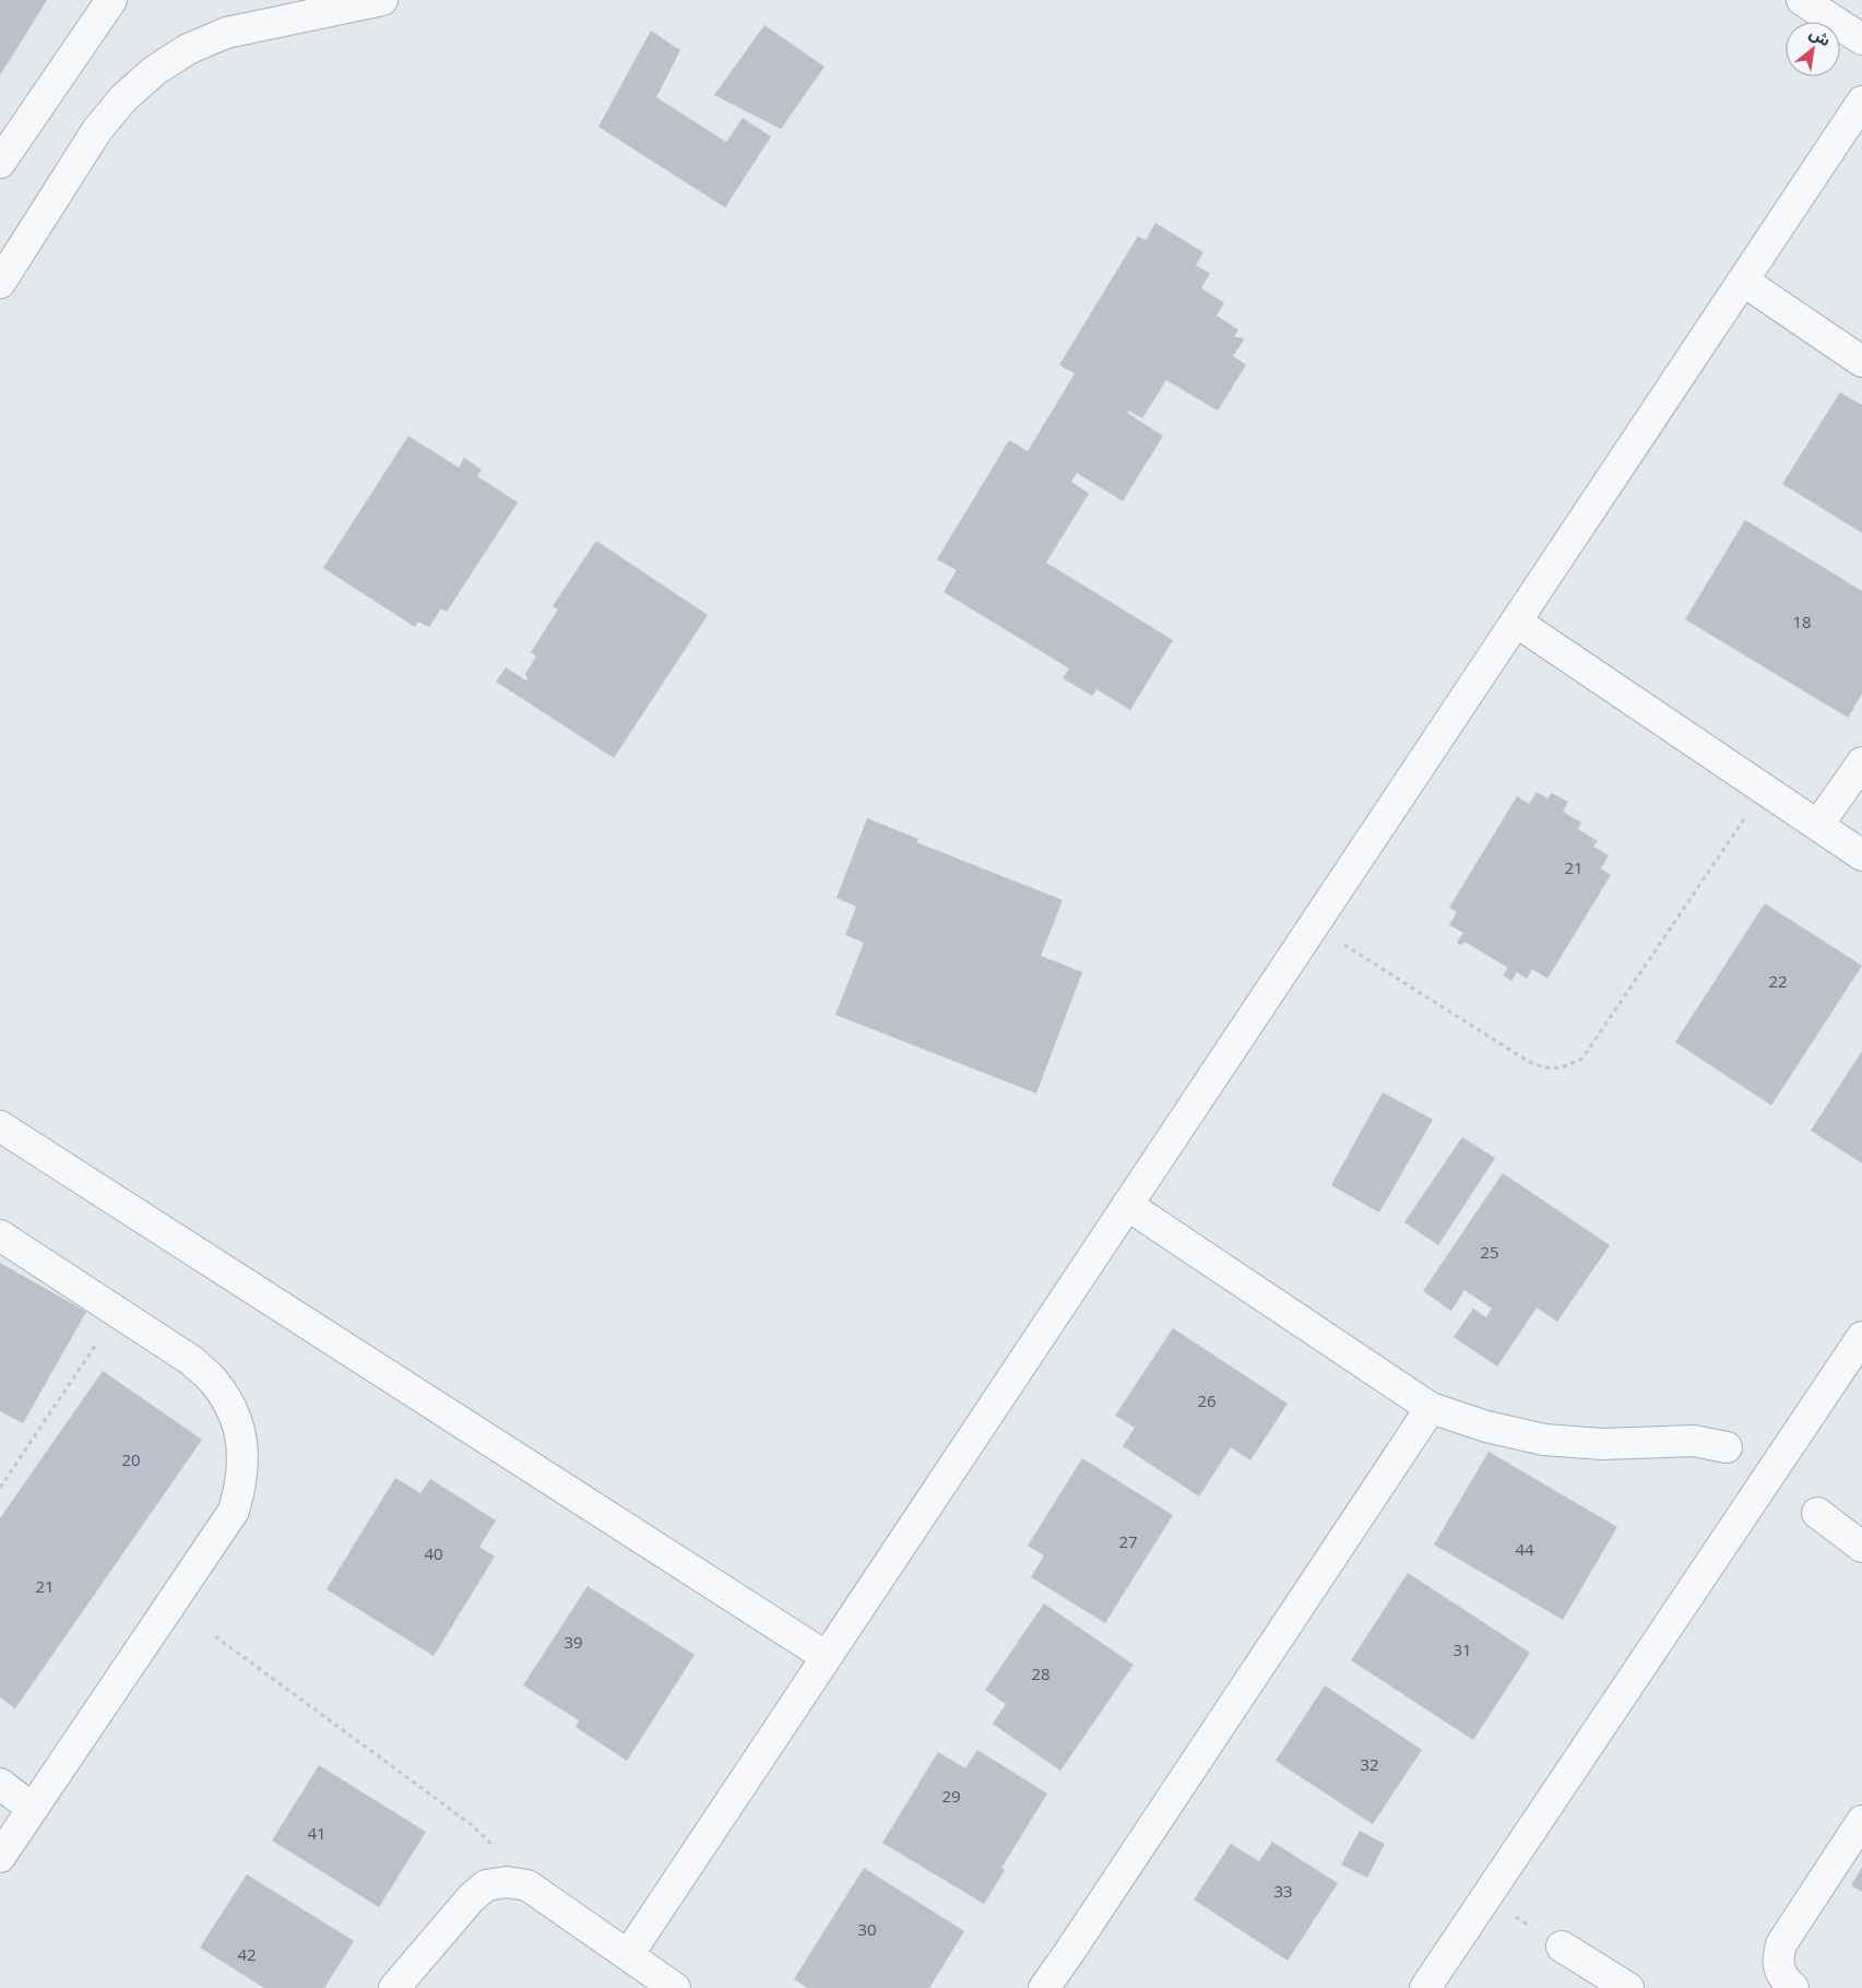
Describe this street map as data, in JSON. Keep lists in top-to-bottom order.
{
  "house_numbers": [
    "18",
    "21",
    "22",
    "25",
    "26",
    "20",
    "27",
    "44",
    "40",
    "21",
    "39",
    "31",
    "28",
    "32",
    "29",
    "41",
    "33",
    "30",
    "42"
  ],
  "north": "top right"
}
